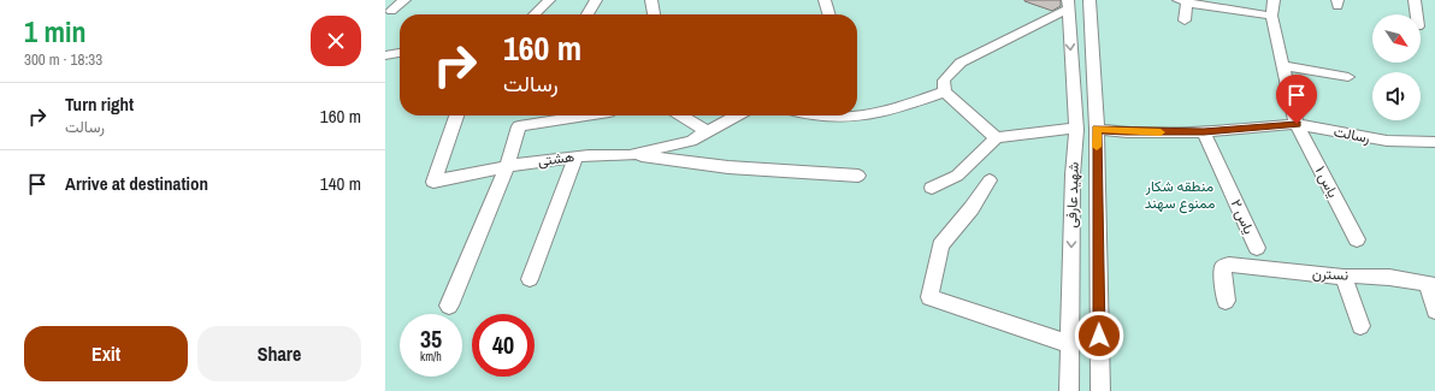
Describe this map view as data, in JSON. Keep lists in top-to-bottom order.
{
  "streets": {
    "street": [
      "رسالت",
      "هشتی",
      "یاس ۱",
      "شهید عارفی",
      "یاس ۲",
      "نسترن"
    ]
  },
  "crossings": [
    ["رسالت", "یاس ۱"],
    ["رسالت", "شهید عارفی"],
    ["رسالت", "یاس ۲"]
  ],
  "parks": ["منطقه شکار ممنوع سهند"],
  "north": "bottom right",
  "page": {
    "heading": ["1 min", "300 m · 18:33"],
    "turn": ["160 m", "رسالت"],
    "list": [
      {
        "name": "Turn right",
        "note": "رسالت",
        "value": "160 m"
      },
      {
        "name": "Arrive at destination",
        "value": "140 m"
      }
    ],
    "speed": "35 km/h",
    "limit": "40",
    "buttons": ["Exit", "Share"]
  }
}
